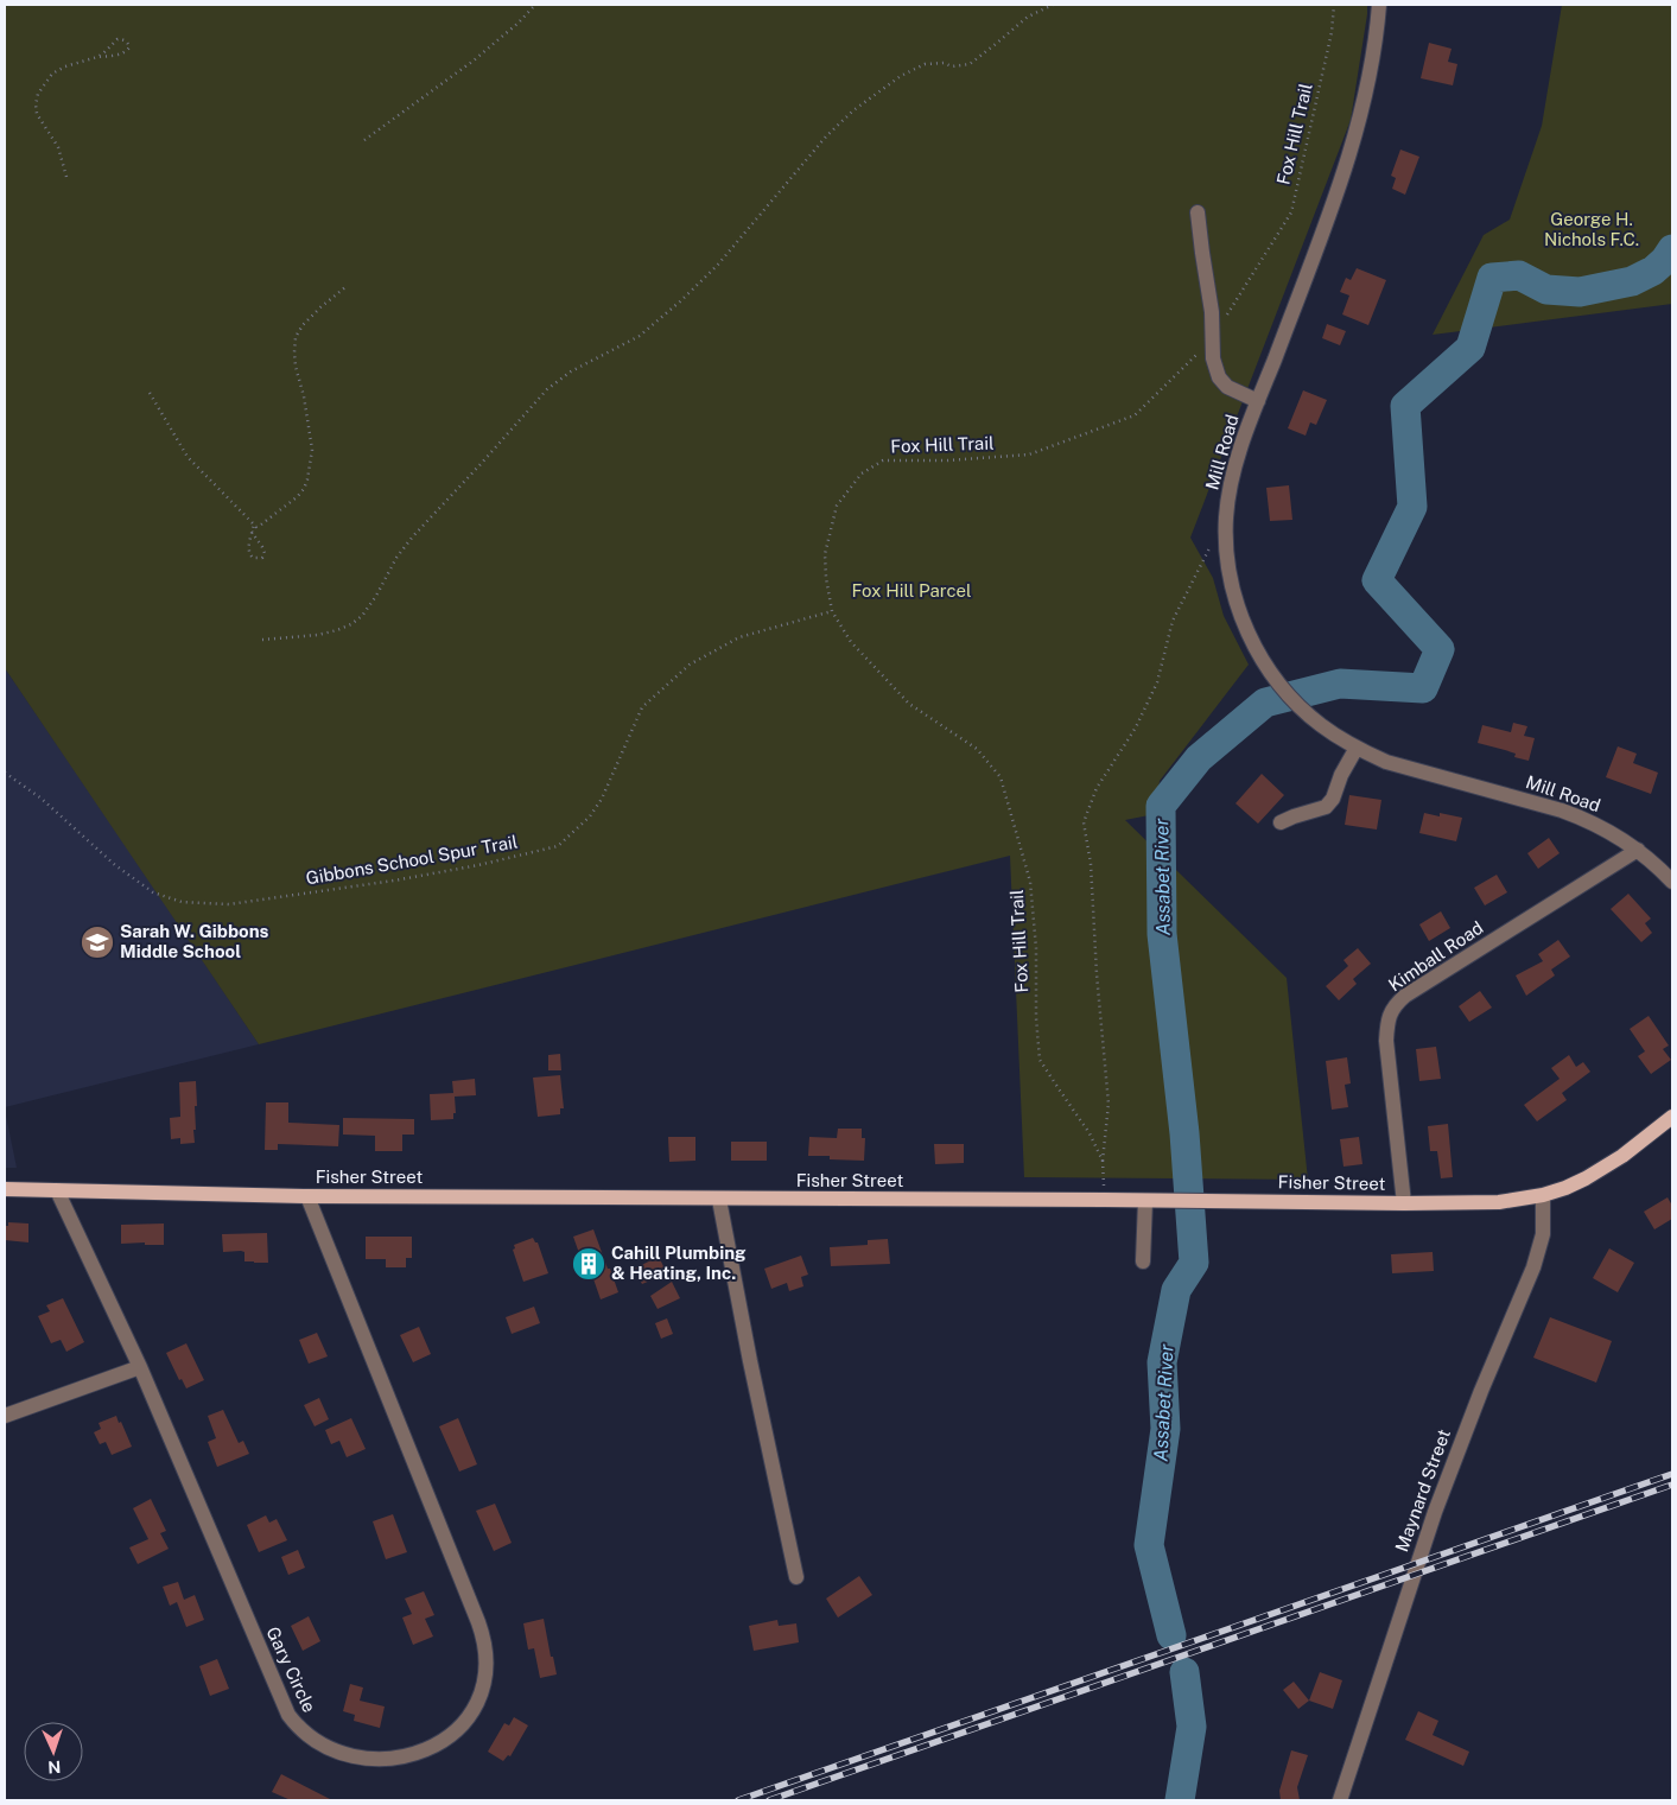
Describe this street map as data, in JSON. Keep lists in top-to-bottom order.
{
  "streets": {
    "main road": ["Fisher Street"],
    "street": [
      "Mill Road",
      "Kimball Road",
      "Maynard Street",
      "Gary Circle"
    ],
    "path": ["Fox Hill Trail", "Gibbons School Spur Trail"]
  },
  "crossings": [
    ["Fox Hill Trail", "Gibbons School Spur Trail"],
    ["Fox Hill Trail", "Fisher Street"],
    ["Mill Road", "Kimball Road"],
    ["Kimball Road", "Fisher Street"],
    ["Fisher Street", "Maynard Street"],
    ["Fisher Street", "Gary Circle"]
  ],
  "water": ["Assabet River"],
  "parks": ["George H. Nichols F.C.", "Fox Hill Parcel"],
  "places": {
    "school or university": ["Sarah W. Gibbons Middle School"],
    "building": ["Cahill Plumbing & Heating, Inc."]
  },
  "north": "bottom"
}
